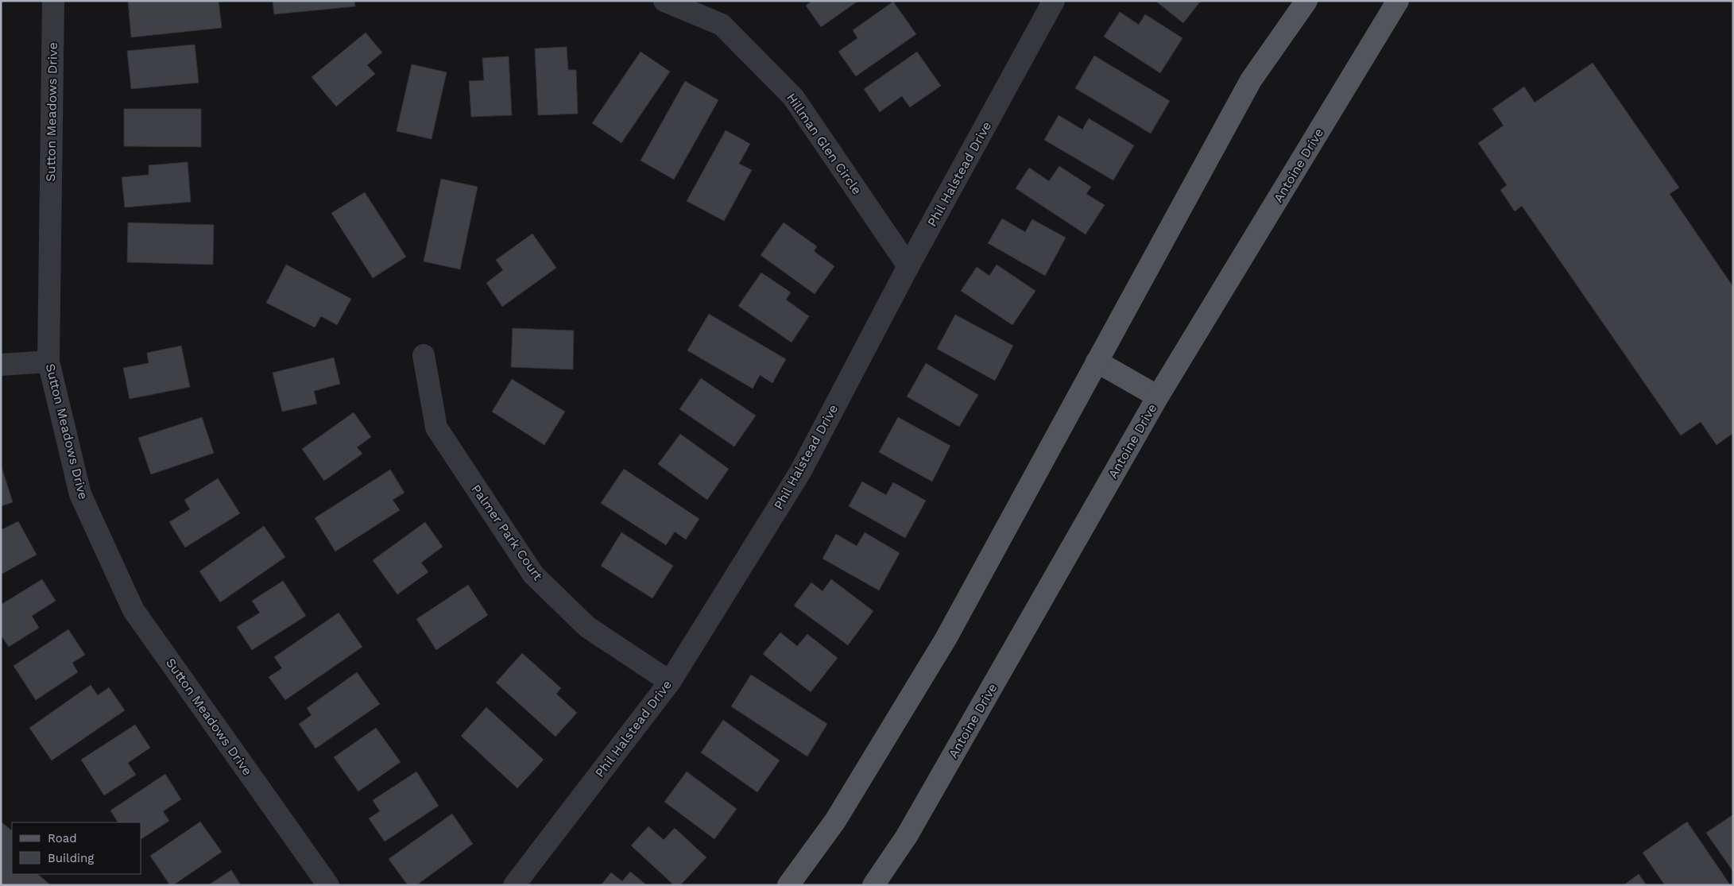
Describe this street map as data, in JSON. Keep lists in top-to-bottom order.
{
  "streets": {
    "main road": ["Antoine Drive"],
    "street": [
      "Sutton Meadows Drive",
      "Hillman Glen Circle",
      "Phil Halstead Drive",
      "Palmer Park Court"
    ]
  },
  "crossings": [
    ["Hillman Glen Circle", "Phil Halstead Drive"],
    ["Phil Halstead Drive", "Palmer Park Court"]
  ],
  "legend": ["Road", "Building"]
}
